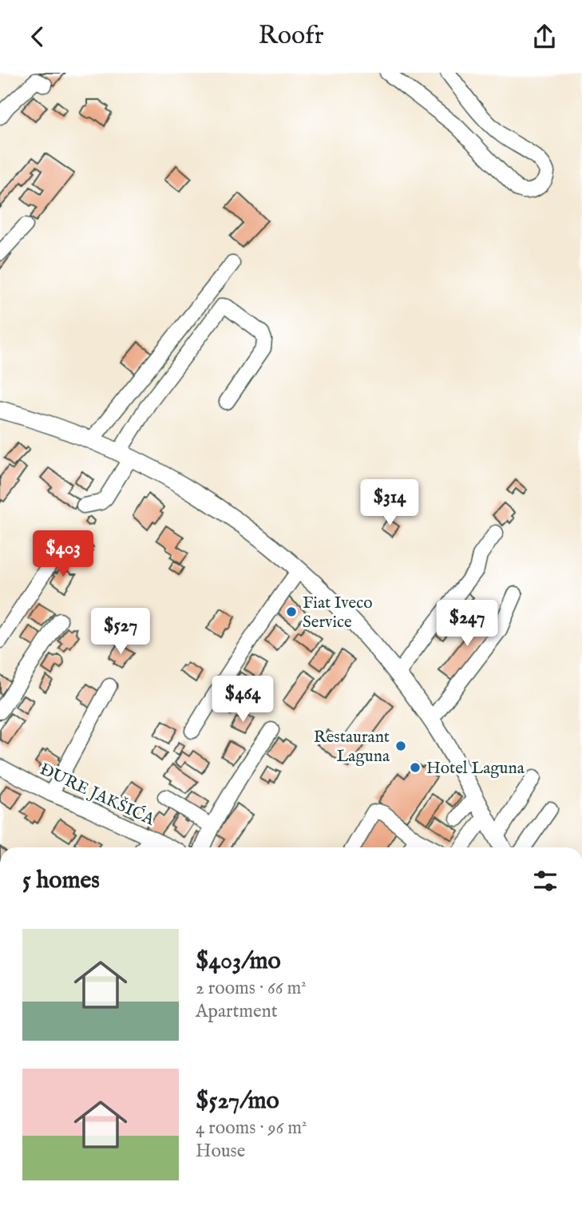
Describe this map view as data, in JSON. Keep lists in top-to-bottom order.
{
  "streets": {
    "street": ["ĐURE JAKŠIĆA"]
  },
  "places": ["Fiat Iveco Service", "Restaurant Laguna", "Hotel Laguna"],
  "page": {
    "header": "Roofr",
    "price": [
      "$314",
      "$403",
      "$247",
      "$527",
      "$464"
    ],
    "heading": "5 homes",
    "list": [
      {
        "name": "$403/mo",
        "note": "2 rooms · 66 m² · Apartment"
      },
      {
        "name": "$527/mo",
        "note": "4 rooms · 96 m² · House"
      }
    ]
  }
}
